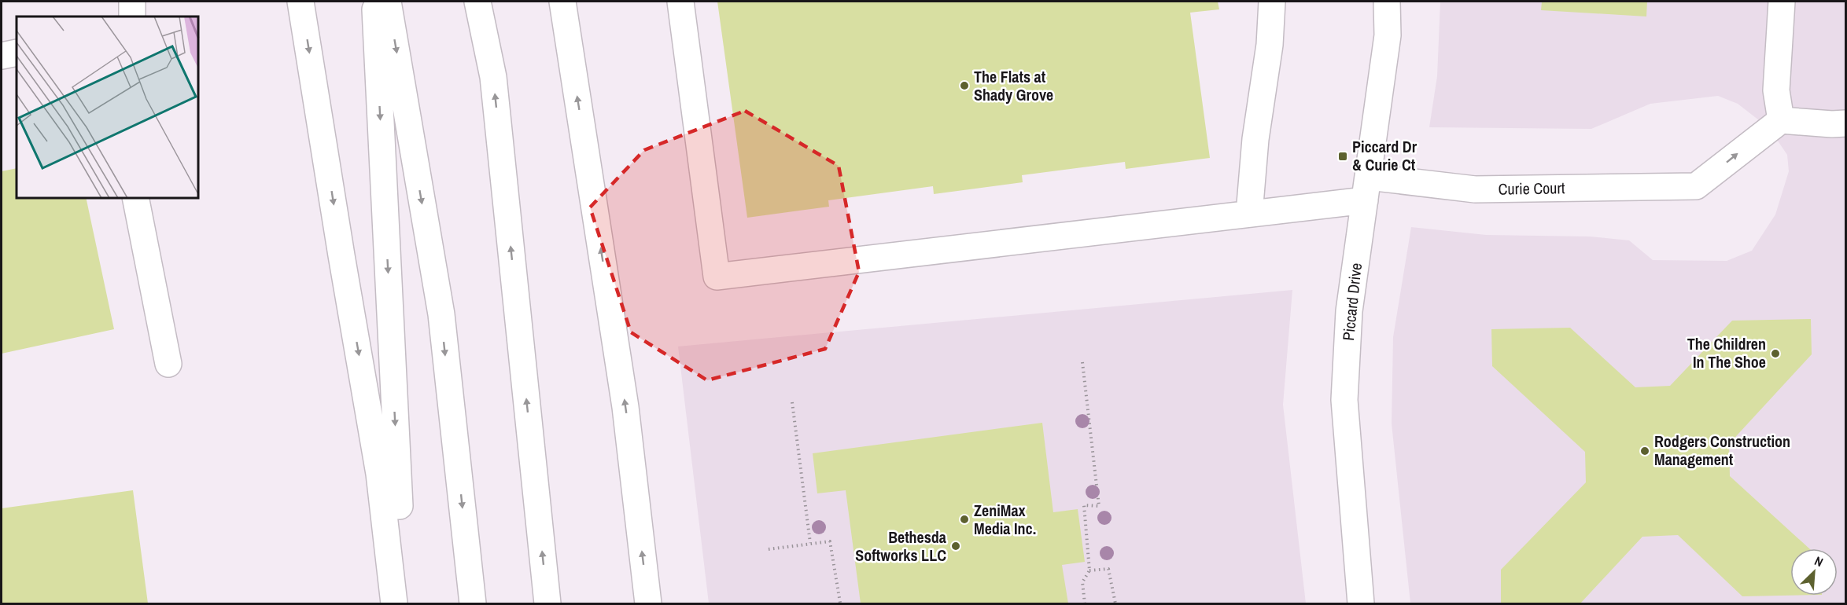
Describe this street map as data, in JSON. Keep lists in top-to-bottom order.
{
  "streets": {
    "main road": ["Curie Court", "Piccard Drive"]
  },
  "crossings": [
    ["Curie Court", "Piccard Drive"]
  ],
  "places": {
    "other": [
      "The Flats at Shady Grove",
      "The Children In The Shoe",
      "Rodgers Construction Management",
      "ZeniMax Media Inc.",
      "Bethesda Softworks LLC"
    ],
    "transit": ["Piccard Dr & Curie Ct"]
  },
  "north": "top right"
}
